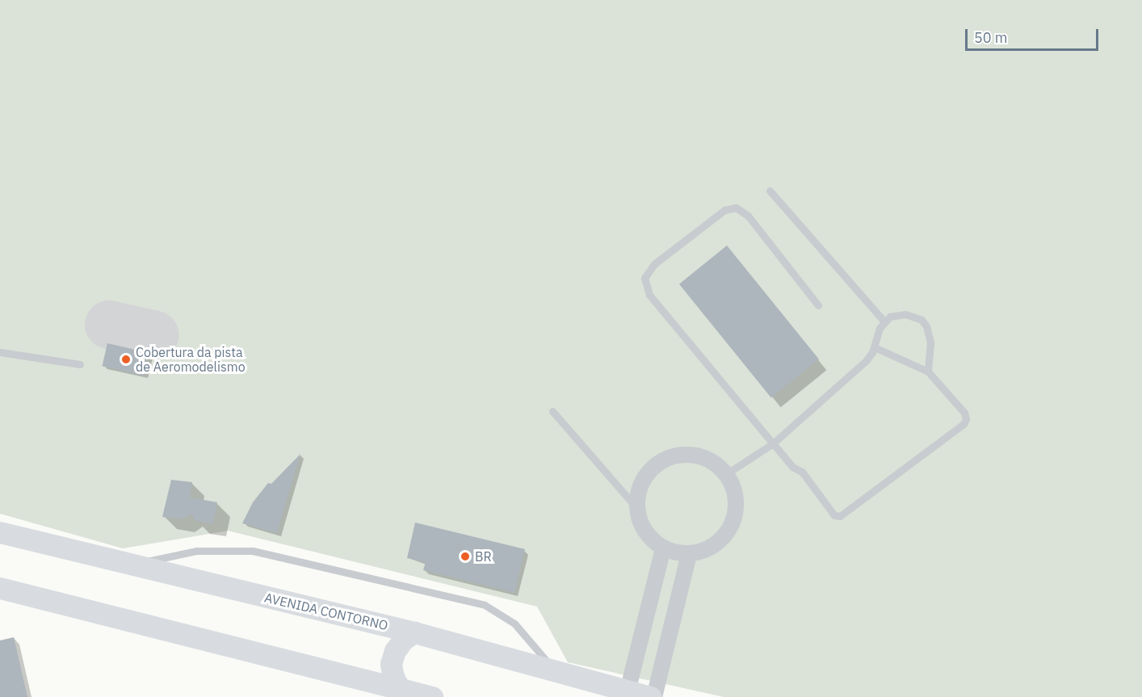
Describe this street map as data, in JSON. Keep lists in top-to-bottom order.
{
  "streets": {
    "main road": ["AVENIDA CONTORNO"]
  },
  "places": ["Cobertura da pista de Aeromodelismo", "BR"],
  "scale_bar": "50 m"
}
